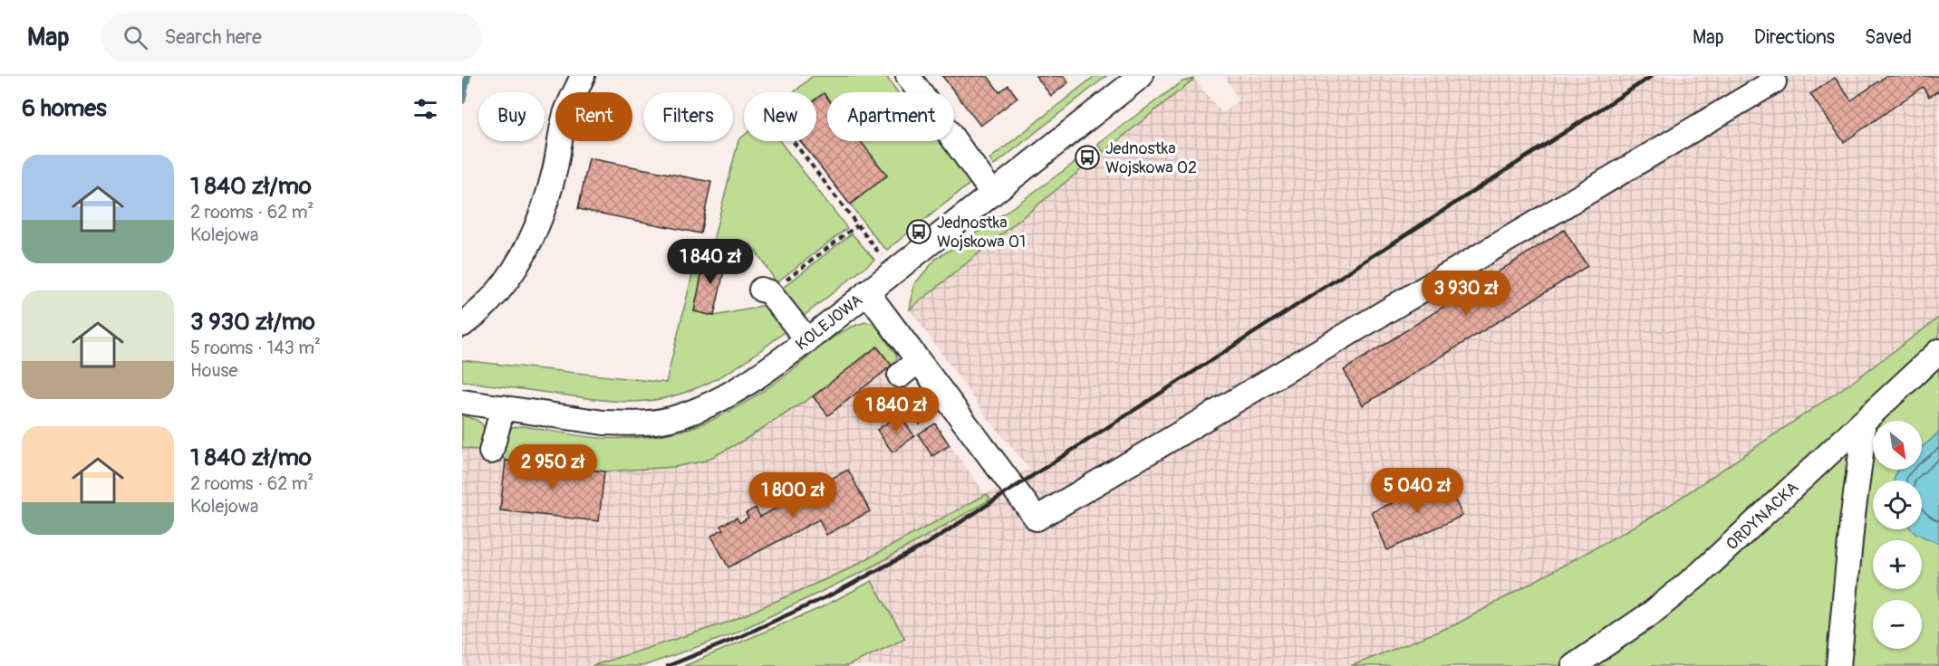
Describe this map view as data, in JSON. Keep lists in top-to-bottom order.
{
  "streets": {
    "street": ["KOLEJOWA", "ORDYNACKA"]
  },
  "places": {
    "bus stop": ["Jednostka Wojskowa 02", "Jednostka Wojskowa 01"]
  },
  "north": "bottom right",
  "page": {
    "header": "Map",
    "search": "Search here",
    "nav": ["Map", "Directions", "Saved"],
    "heading": "6 homes",
    "chip": [
      "Buy",
      "Rent",
      "Filters",
      "New",
      "Apartment"
    ],
    "list": [
      {
        "name": "1 840 zł/mo",
        "note": "2 rooms · 62 m² · Kolejowa"
      },
      {
        "name": "3 930 zł/mo",
        "note": "5 rooms · 143 m² · House"
      },
      {
        "name": "1 840 zł/mo",
        "note": "2 rooms · 62 m² · Kolejowa"
      }
    ],
    "price": [
      "1 840 zł",
      "3 930 zł",
      "1 840 zł",
      "2 950 zł",
      "5 040 zł",
      "1 800 zł"
    ],
    "map_buttons": ["+", "−"]
  }
}
